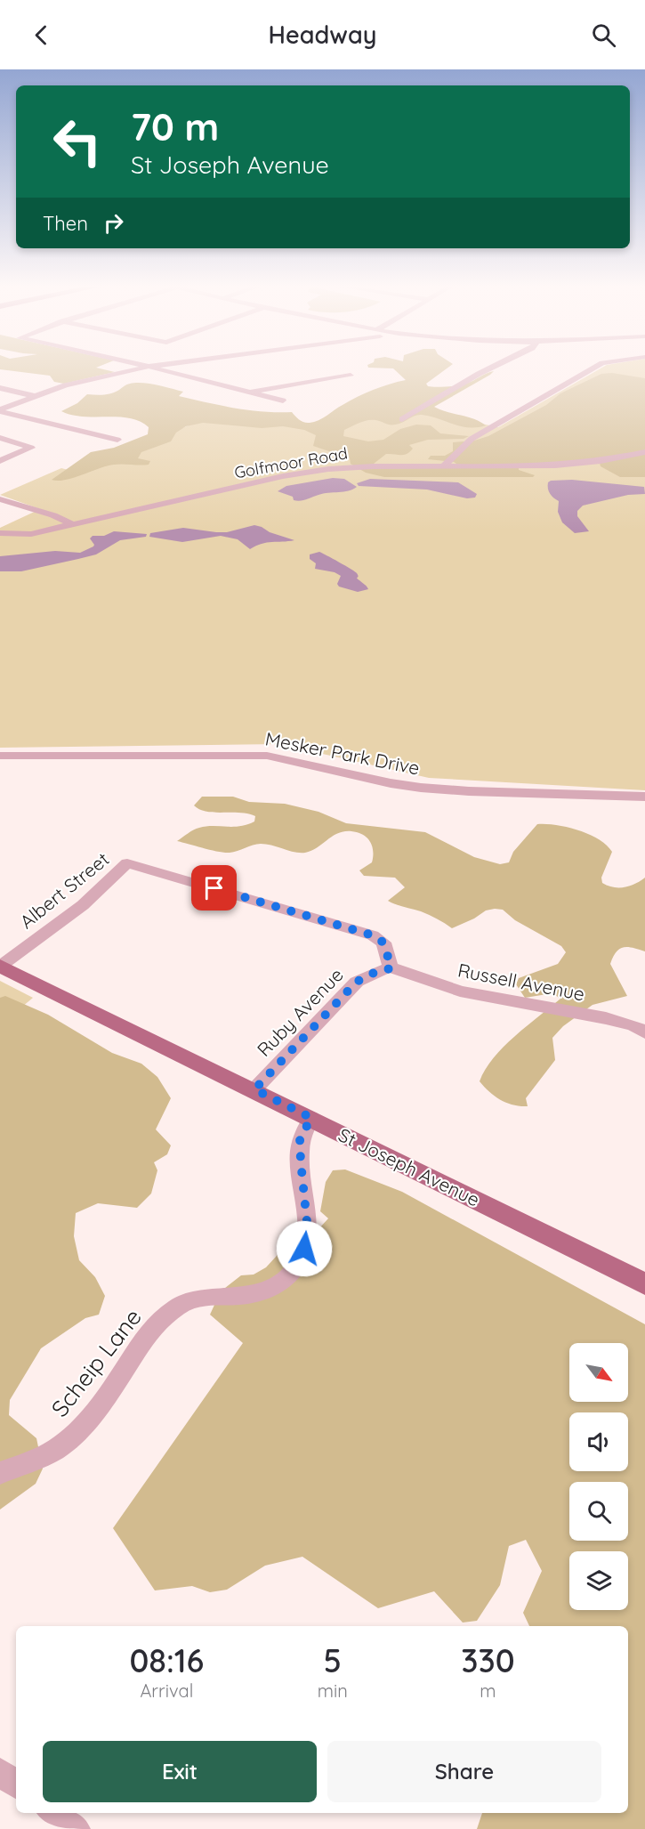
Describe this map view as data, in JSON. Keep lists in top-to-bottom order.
{
  "streets": {
    "main road": ["St Joseph Avenue"],
    "street": [
      "Golfmoor Road",
      "Mesker Park Drive",
      "Albert Street",
      "Russell Avenue",
      "Ruby Avenue",
      "Scheip Lane"
    ]
  },
  "crossings": [
    ["Albert Street", "Russell Avenue"],
    ["Albert Street", "Ruby Avenue"],
    ["Albert Street", "St Joseph Avenue"],
    ["Russell Avenue", "Ruby Avenue"],
    ["Ruby Avenue", "St Joseph Avenue"],
    ["St Joseph Avenue", "Scheip Lane"]
  ],
  "north": "bottom right",
  "page": {
    "header": "Headway",
    "turn": ["70 m", "St Joseph Avenue"],
    "then": "Then",
    "eta": [
      "08:16",
      "Arrival",
      "5",
      "min",
      "330",
      "m"
    ],
    "buttons": ["Exit", "Share"]
  }
}
